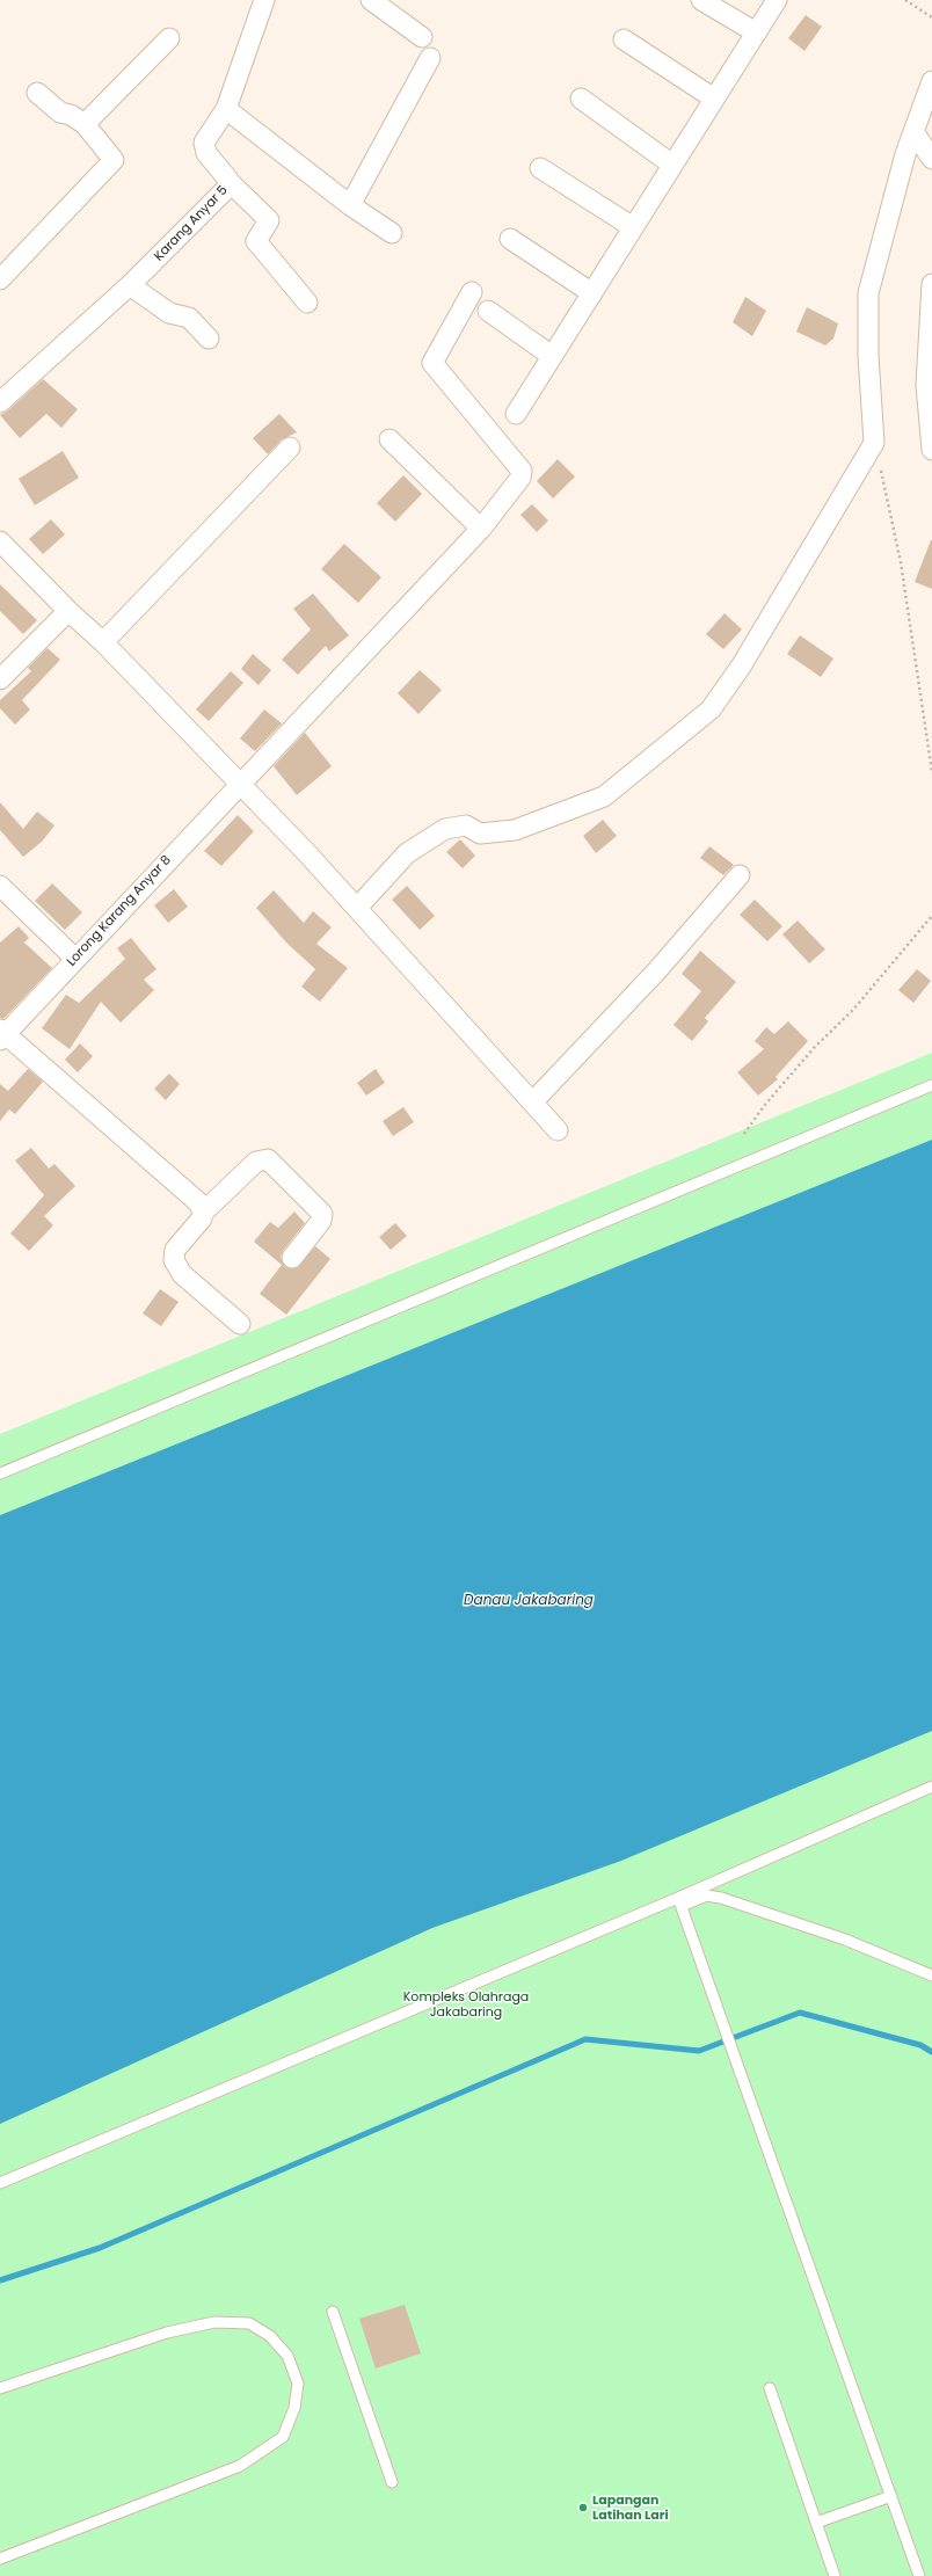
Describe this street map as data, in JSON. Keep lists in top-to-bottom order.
{
  "streets": {
    "street": ["Karang Anyar 5", "Lorong Karang Anyar 8"]
  },
  "water": ["Danau Jakabaring"],
  "parks": ["Kompleks Olahraga Jakabaring"],
  "places": ["Lapangan Latihan Lari"]
}
